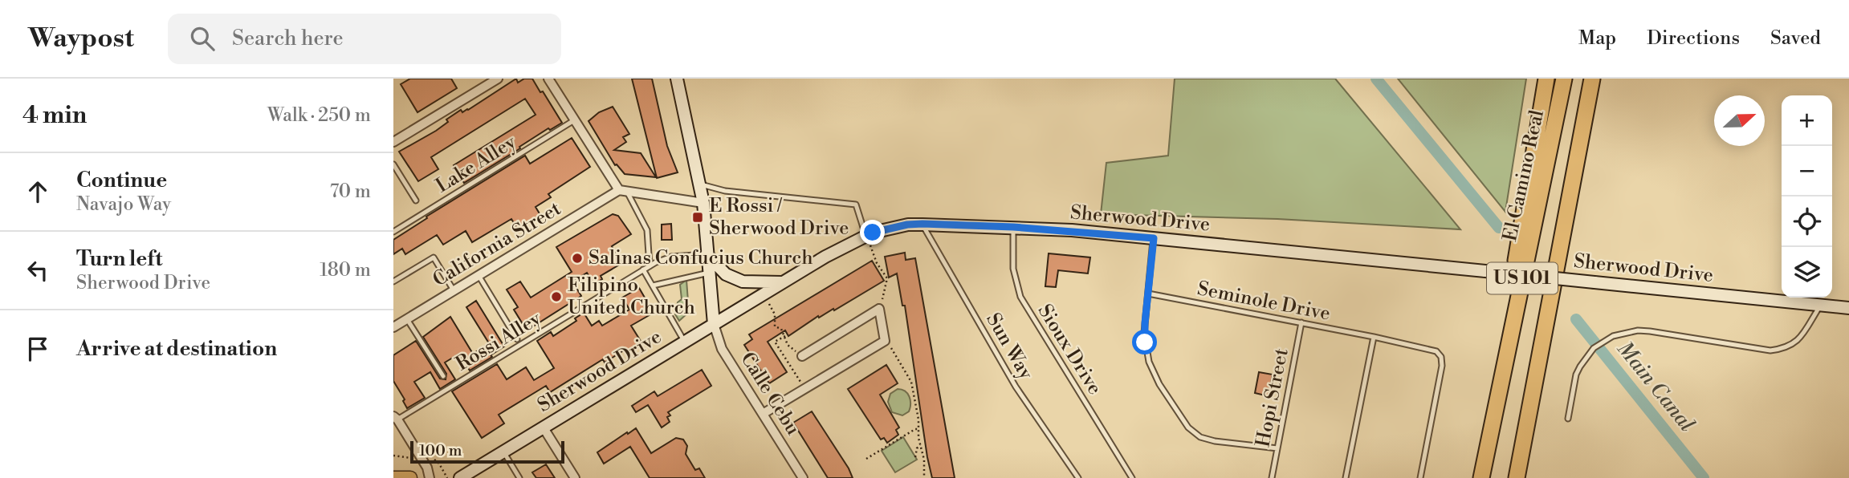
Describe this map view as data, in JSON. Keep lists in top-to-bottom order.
{
  "streets": {
    "highway": ["El Camino Real", "US 101"],
    "main road": ["Sherwood Drive"],
    "street": ["California Street", "Calle Cebu"],
    "lane": [
      "Lake Alley",
      "Seminole Drive",
      "Rossi Alley",
      "Sun Way",
      "Sioux Drive",
      "Hopi Street"
    ]
  },
  "crossings": [
    ["Sherwood Drive", "Sun Way"],
    ["Sherwood Drive", "Sioux Drive"],
    ["Sherwood Drive", "Calle Cebu"],
    ["Seminole Drive", "Hopi Street"]
  ],
  "water": ["Main Canal"],
  "places": {
    "transit": ["E Rossi / Sherwood Drive"],
    "other": ["Salinas Confucius Church", "Filipino United Church"]
  },
  "scale_bar": "100 m",
  "north": "right",
  "page": {
    "header": "Waypost",
    "search": "Search here",
    "nav": ["Map", "Directions", "Saved"],
    "heading": ["4 min", "Walk · 250 m"],
    "map_buttons": ["+", "−"],
    "list": [
      ["Continue", "Navajo Way", "70 m"],
      ["Turn left", "Sherwood Drive", "180 m"],
      "Arrive at destination"
    ],
    "scale": "100 m"
  }
}
